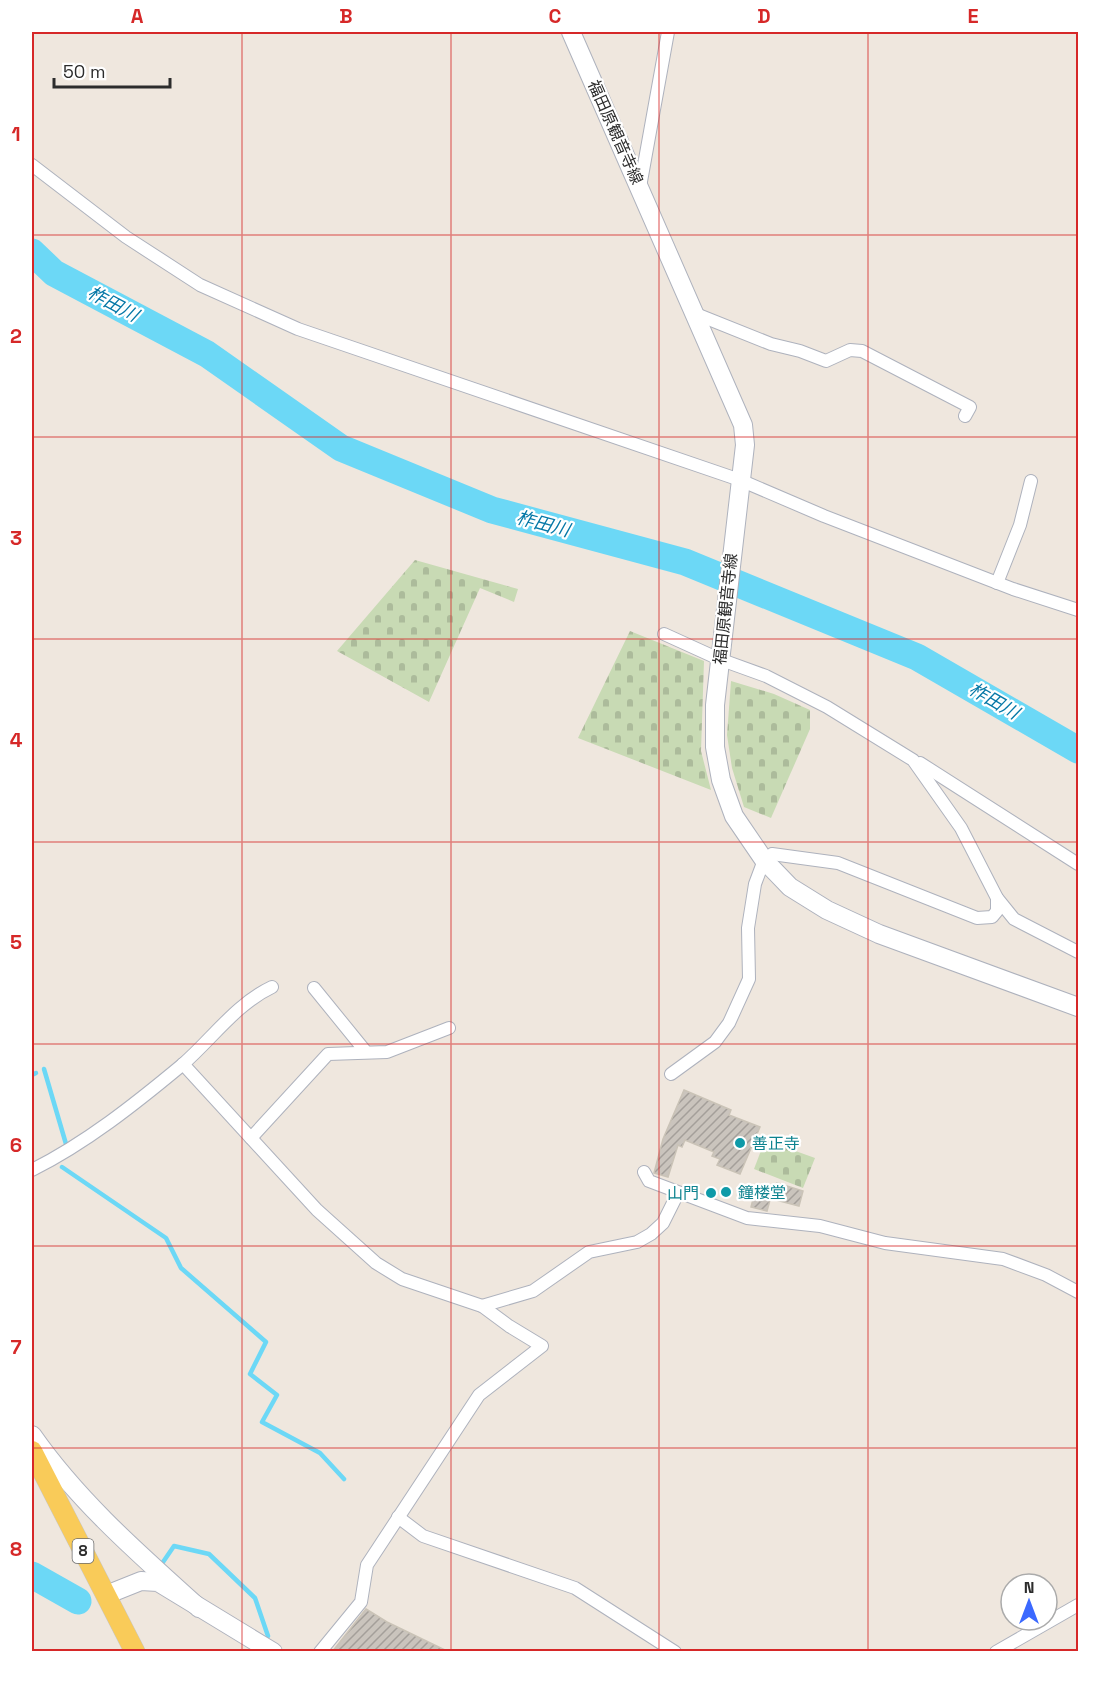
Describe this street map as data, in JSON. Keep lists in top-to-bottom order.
{
  "streets": {
    "main road": ["福田原観音寺線", "8"]
  },
  "water": ["柞田川"],
  "places": ["善正寺", "鐘楼堂", "山門"],
  "scale_bar": "50 m",
  "north": "top",
  "grid": {
    "columns": [
      "A",
      "B",
      "C",
      "D",
      "E"
    ],
    "rows": [
      "1",
      "2",
      "3",
      "4",
      "5",
      "6",
      "7",
      "8"
    ]
  }
}
